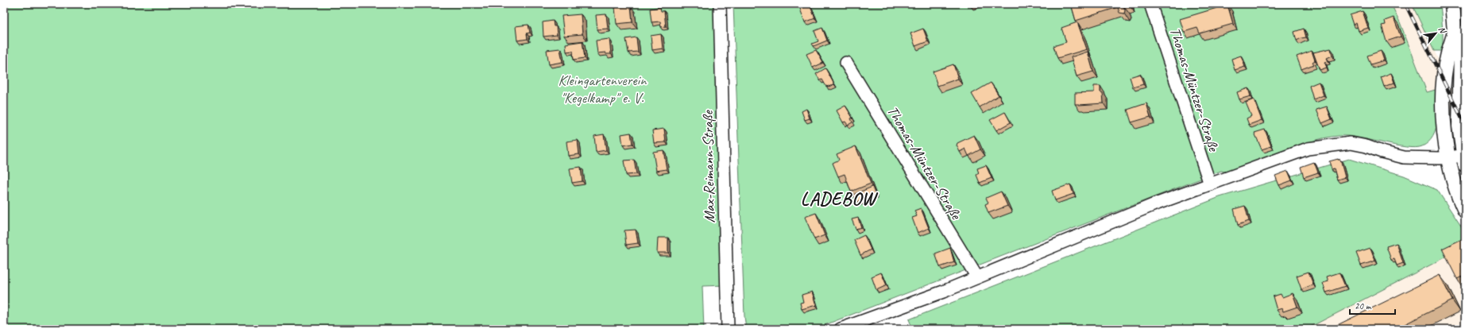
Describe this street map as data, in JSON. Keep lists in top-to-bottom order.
{
  "streets": {
    "street": ["Thomas-Müntzer-Straße", "Max-Reimann-Straße"]
  },
  "districts": ["LADEBOW"],
  "parks": ["Kleingartenverein \"Kegelkamp\" e. V."],
  "scale_bar": "20 m",
  "north": "top right"
}
